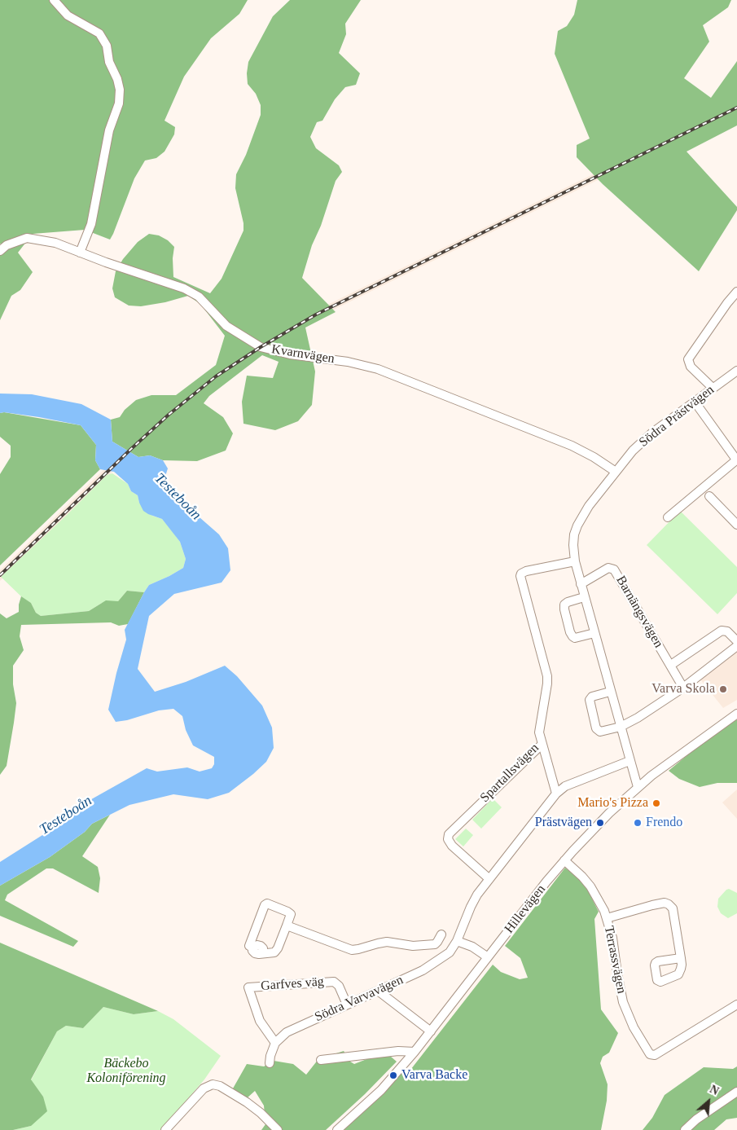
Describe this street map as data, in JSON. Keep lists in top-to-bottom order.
{
  "streets": {
    "street": [
      "Kvarnvägen",
      "Södra Prästvägen",
      "Barnängsvägen",
      "Spartallsvägen",
      "Hillevägen",
      "Terrassvägen",
      "Garfves väg",
      "Södra Varvavägen"
    ]
  },
  "crossings": [
    ["Kvarnvägen", "Södra Prästvägen"],
    ["Södra Prästvägen", "Barnängsvägen"],
    ["Södra Prästvägen", "Spartallsvägen"],
    ["Södra Prästvägen", "Hillevägen"],
    ["Södra Prästvägen", "Södra Varvavägen"],
    ["Spartallsvägen", "Södra Varvavägen"],
    ["Hillevägen", "Terrassvägen"],
    ["Garfves väg", "Södra Varvavägen"]
  ],
  "water": ["Testeboån"],
  "parks": ["Bäckebo Koloniförening"],
  "places": [
    "Varva Skola",
    "Mario's Pizza",
    "Prästvägen",
    "Frendo",
    "Varva Backe"
  ],
  "north": "top right"
}
